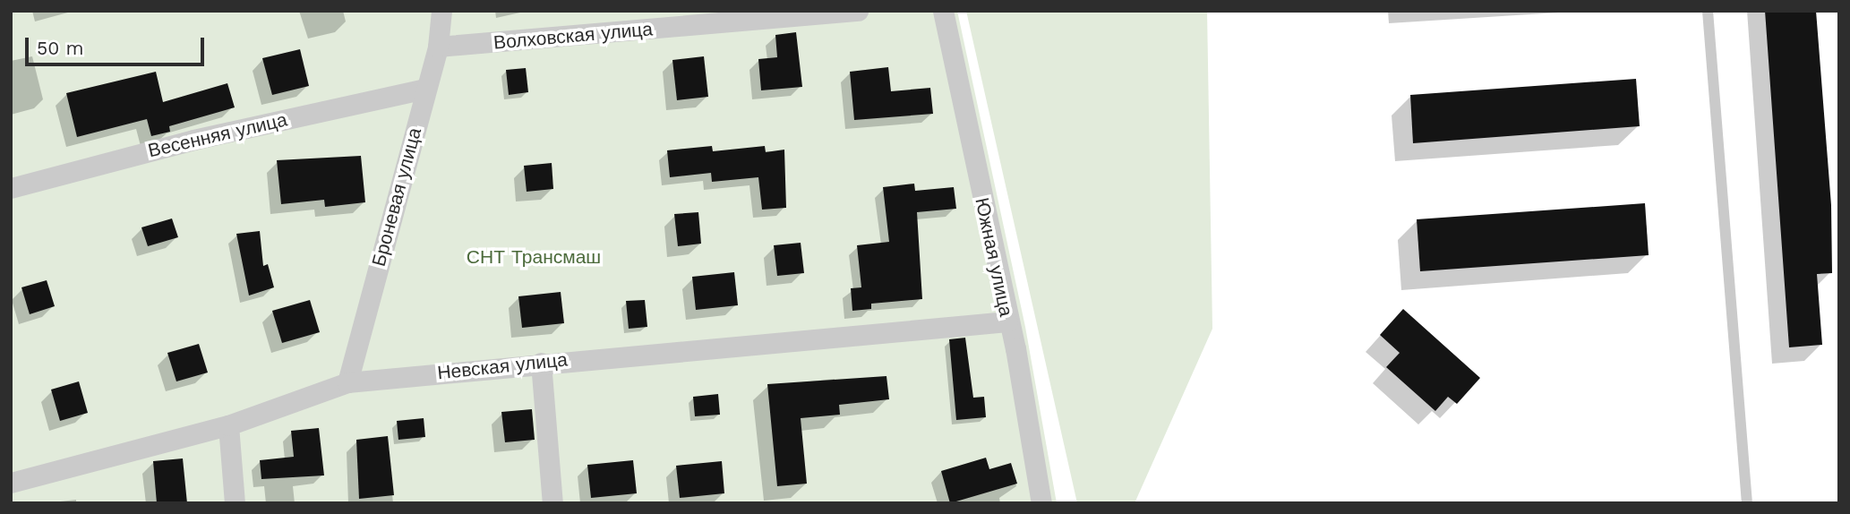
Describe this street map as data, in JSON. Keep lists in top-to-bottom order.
{
  "streets": {
    "street": [
      "Волховская улица",
      "Весенняя улица",
      "Броневая улица",
      "Южная улица",
      "Невская улица"
    ]
  },
  "crossings": [
    ["Волховская улица", "Броневая улица"],
    ["Весенняя улица", "Броневая улица"],
    ["Броневая улица", "Невская улица"],
    ["Южная улица", "Невская улица"]
  ],
  "parks": ["СНТ Трансмаш"],
  "scale_bar": "50 m"
}
